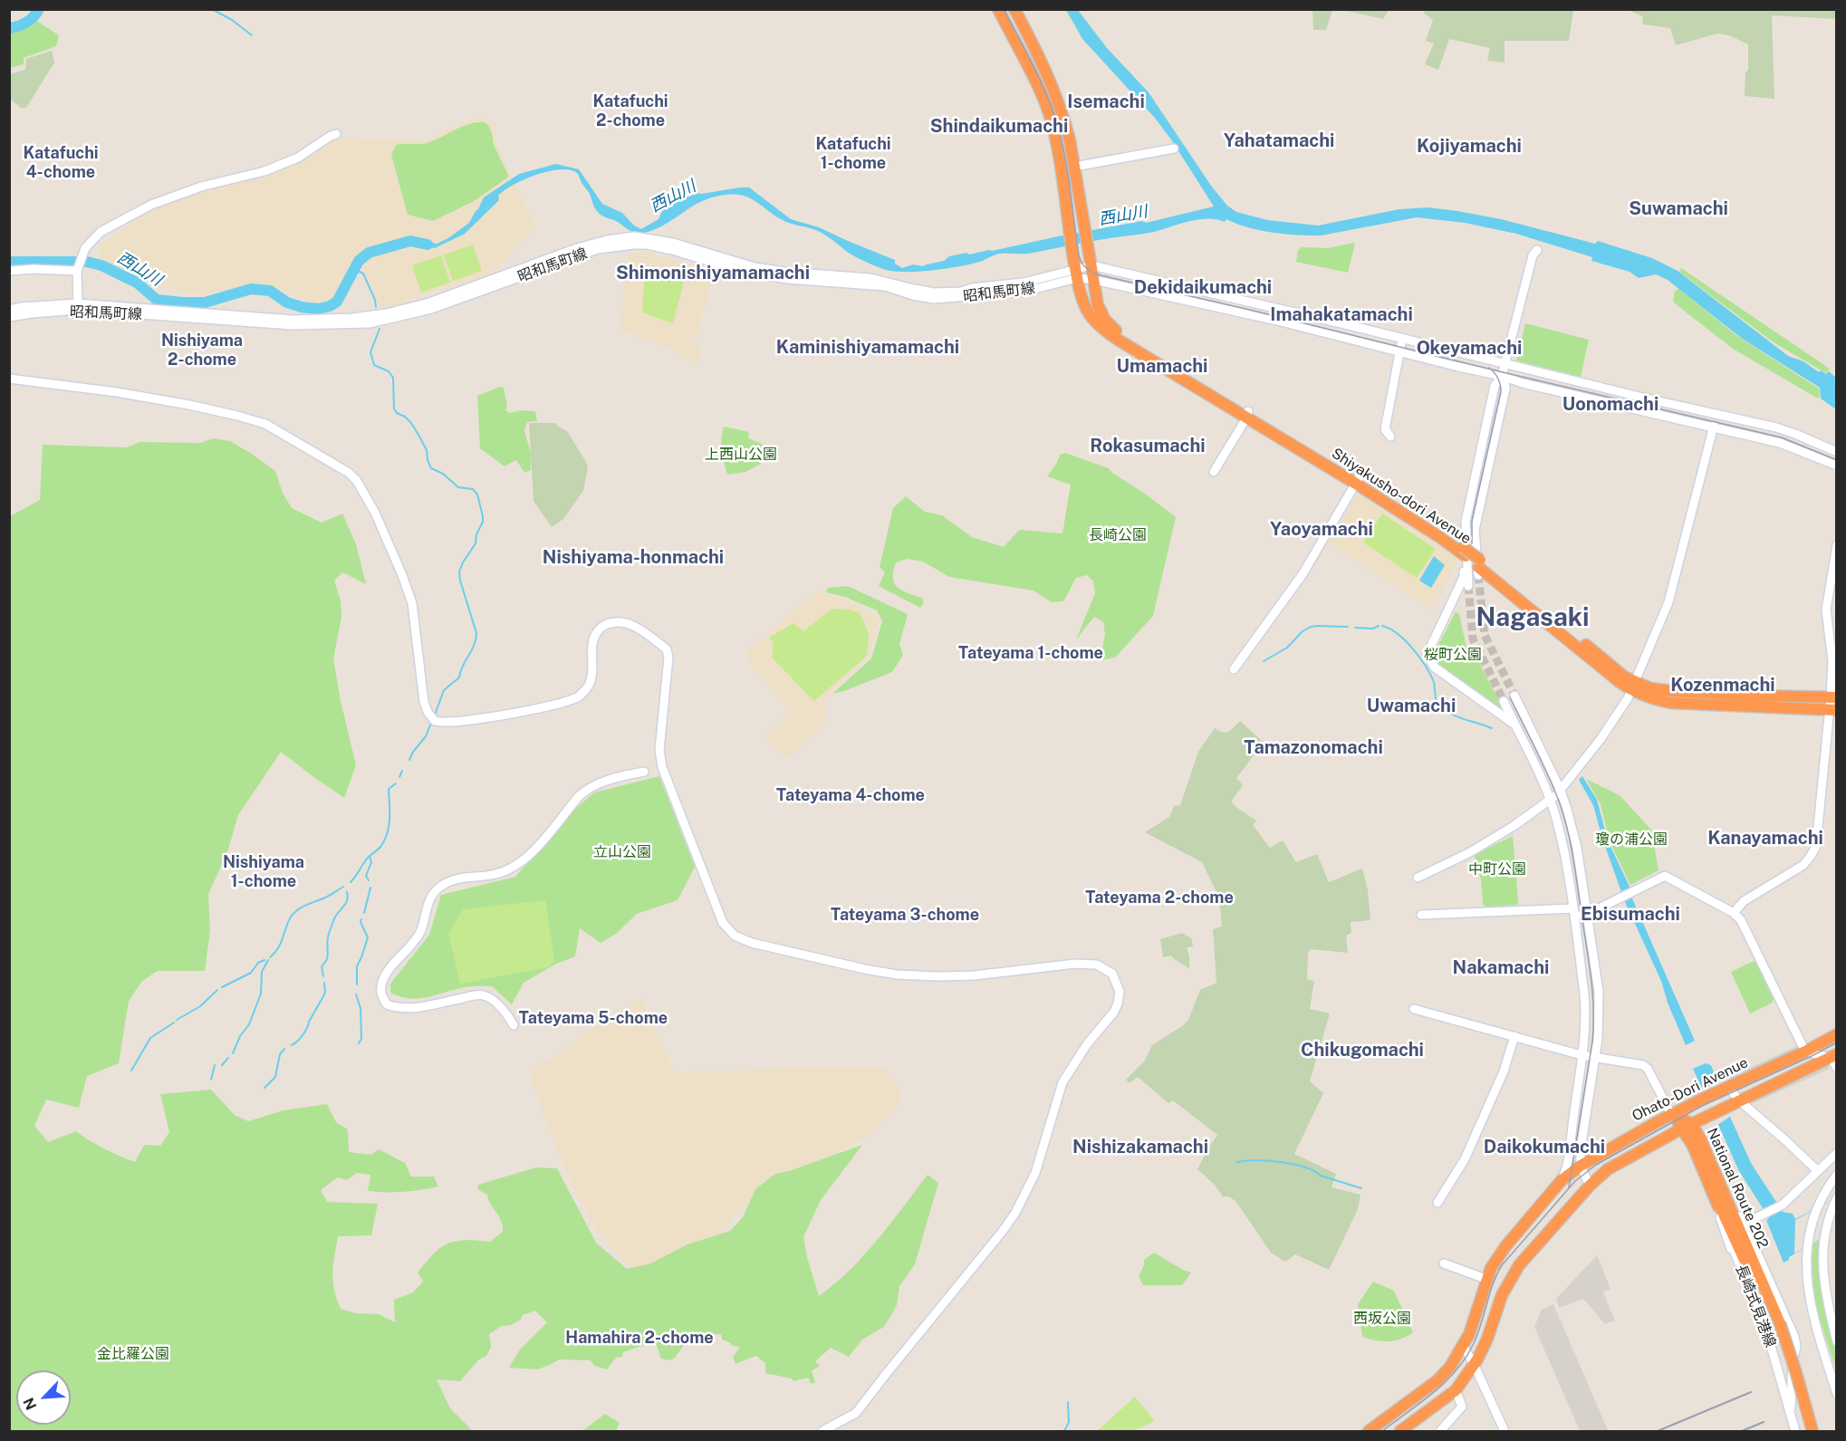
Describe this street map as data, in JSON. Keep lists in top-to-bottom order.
{
  "streets": {
    "highway": ["Shiyakusho-dori Avenue", "Ohato-Dori Avenue", "National Route 202"],
    "street": ["昭和馬町線", "長崎式見港線"]
  },
  "crossings": [
    ["昭和馬町線", "Shiyakusho-dori Avenue"],
    ["Ohato-Dori Avenue", "National Route 202"],
    ["National Route 202", "長崎式見港線"]
  ],
  "districts": [
    "Katafuchi 2-chome",
    "Isemachi",
    "Shindaikumachi",
    "Yahatamachi",
    "Katafuchi 1-chome",
    "Kojiyamachi",
    "Katafuchi 4-chome",
    "Suwamachi",
    "Shimonishiyamamachi",
    "Dekidaikumachi",
    "Imahakatamachi",
    "Nishiyama 2-chome",
    "Kaminishiyamamachi",
    "Okeyamachi",
    "Umamachi",
    "Uonomachi",
    "Rokasumachi",
    "Yaoyamachi",
    "Nishiyama-honmachi",
    "Nagasaki",
    "Tateyama 1-chome",
    "Kozenmachi",
    "Uwamachi",
    "Tamazonomachi",
    "Tateyama 4-chome",
    "Kanayamachi",
    "Nishiyama 1-chome",
    "Tateyama 2-chome",
    "Tateyama 3-chome",
    "Ebisumachi",
    "Nakamachi",
    "Tateyama 5-chome",
    "Chikugomachi",
    "Nishizakamachi",
    "Daikokumachi",
    "Hamahira 2-chome"
  ],
  "water": ["西山川"],
  "parks": [
    "上西山公園",
    "長崎公園",
    "桜町公園",
    "瓊の浦公園",
    "立山公園",
    "中町公園",
    "西坂公園",
    "金比羅公園"
  ],
  "north": "bottom left"
}
